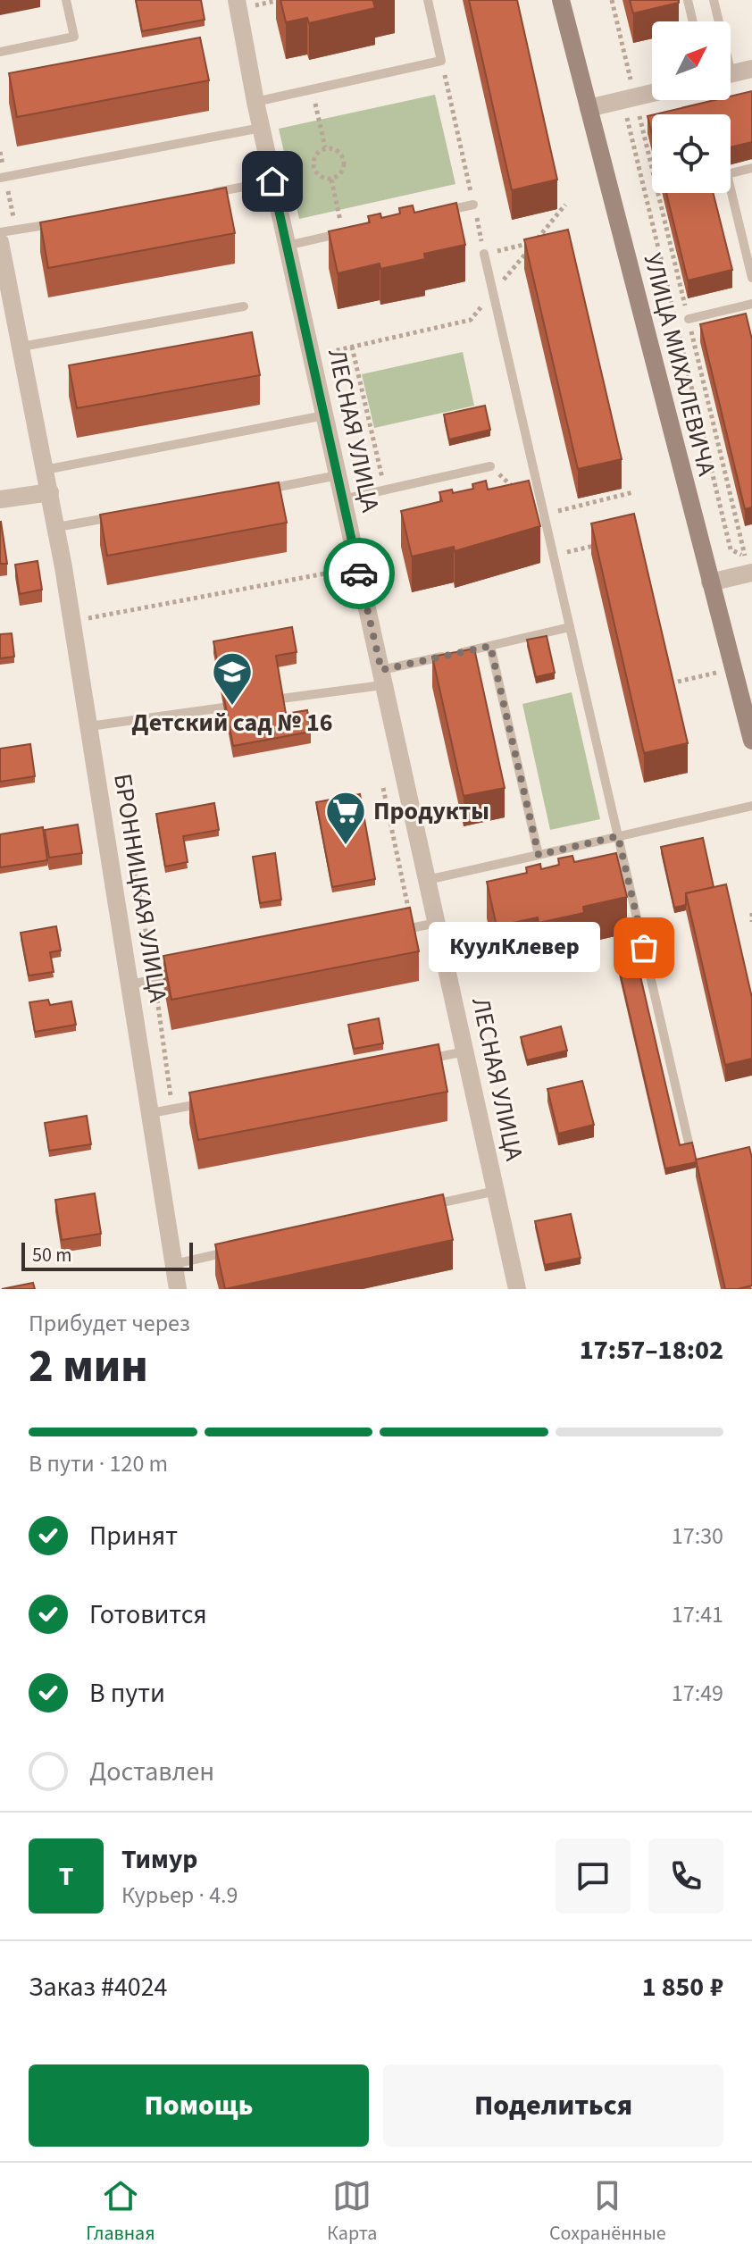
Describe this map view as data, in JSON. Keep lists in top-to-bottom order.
{
  "streets": {
    "main road": ["УЛИЦА МИХАЛЕВИЧА"],
    "street": ["ЛЕСНАЯ УЛИЦА", "БРОННИЦКАЯ УЛИЦА"]
  },
  "places": {
    "school or university": ["Детский сад № 16"],
    "supermarket": ["Продукты"],
    "other": ["КуулКлевер"]
  },
  "scale_bar": "50 m",
  "north": "top right",
  "page": {
    "bubble": "КуулКлевер",
    "scale": "50 m",
    "heading": ["2 мин", "Прибудет через", "17:57–18:02"],
    "panel": [
      "Тимур",
      "Курьер · 4.9",
      "Заказ #4024",
      "1 850 ₽"
    ],
    "bar": "В пути · 120 m",
    "list": [
      ["Принят", "17:30"],
      ["Готовится", "17:41"],
      ["В пути", "17:49"],
      "Доставлен"
    ],
    "round": "Т",
    "buttons": ["Помощь", "Поделиться"],
    "tabs": ["Главная", "Карта", "Сохранённые"]
  }
}
